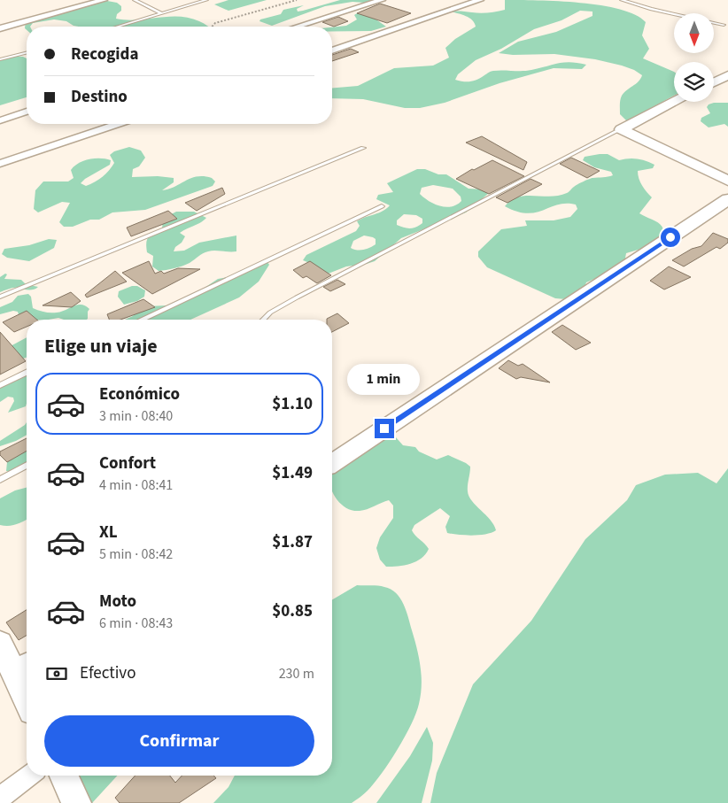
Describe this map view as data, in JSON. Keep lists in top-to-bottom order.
{
  "north": "bottom",
  "page": {
    "banner": ["Recogida", "Destino"],
    "heading": "Elige un viaje",
    "bubble": "1 min",
    "list": [
      {
        "name": "Económico",
        "note": "3 min · 08:40",
        "value": "$1.10"
      },
      {
        "name": "Confort",
        "note": "4 min · 08:41",
        "value": "$1.49"
      },
      {
        "name": "XL",
        "note": "5 min · 08:42",
        "value": "$1.87"
      },
      {
        "name": "Moto",
        "note": "6 min · 08:43",
        "value": "$0.85"
      }
    ],
    "pay": ["Efectivo", "230 m"],
    "buttons": "Confirmar"
  }
}
